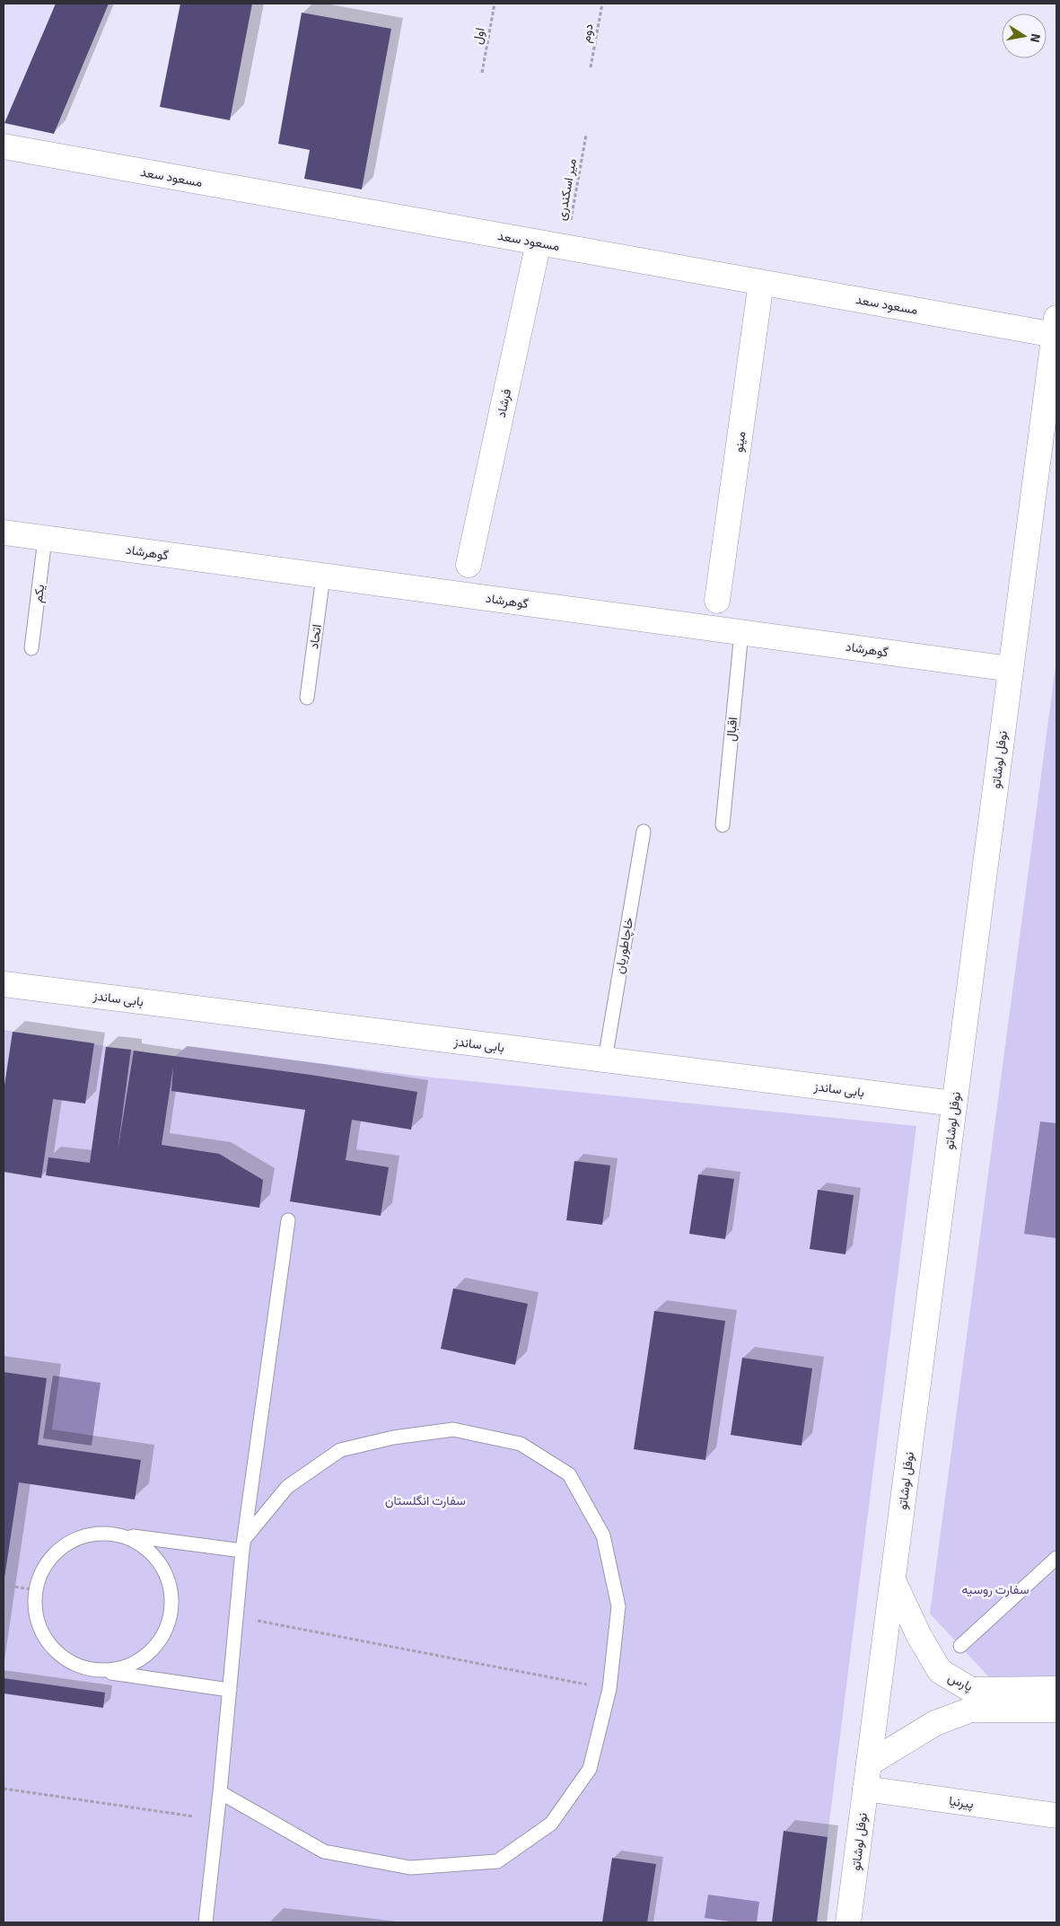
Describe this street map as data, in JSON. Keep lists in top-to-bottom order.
{
  "streets": {
    "street": [
      "مسعود سعد",
      "فرشاد",
      "مینو",
      "گوهرشاد",
      "نوفل لوشاتو",
      "بابی ساندز",
      "پارس",
      "پیرنیا"
    ],
    "lane": [
      "یکم",
      "اتحاد",
      "اقبال",
      "خاچاطوریان"
    ],
    "path": ["دوم", "اول", "میر اسکندری"]
  },
  "crossings": [
    ["مسعود سعد", "میر اسکندری"],
    ["مسعود سعد", "فرشاد"],
    ["مسعود سعد", "مینو"],
    ["مسعود سعد", "نوفل لوشاتو"],
    ["گوهرشاد", "یکم"],
    ["گوهرشاد", "اتحاد"],
    ["گوهرشاد", "اقبال"],
    ["گوهرشاد", "نوفل لوشاتو"],
    ["نوفل لوشاتو", "بابی ساندز"],
    ["نوفل لوشاتو", "پارس"],
    ["نوفل لوشاتو", "پیرنیا"],
    ["خاچاطوریان", "بابی ساندز"]
  ],
  "parks": ["سفارت انگلستان", "سفارت روسیه"],
  "north": "right"
}
